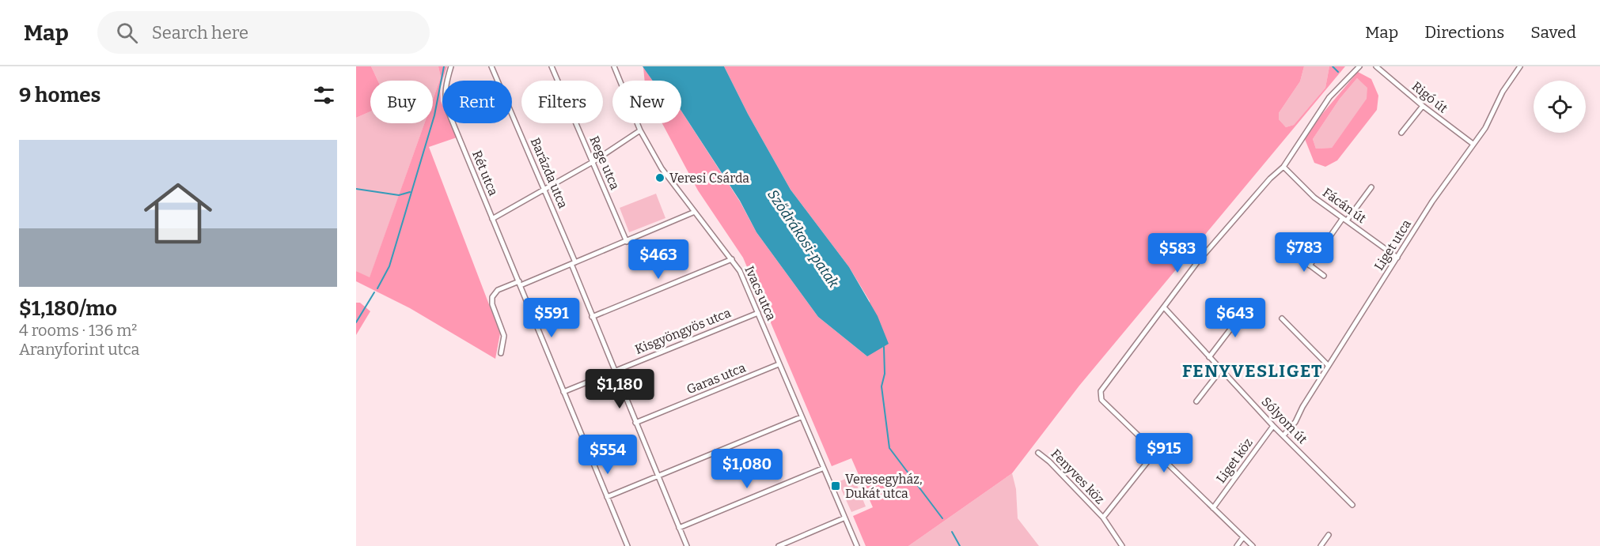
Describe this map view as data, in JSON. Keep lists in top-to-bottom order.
{
  "streets": {
    "street": [
      "Rigó út",
      "Rege utca",
      "Rét utca",
      "Barázda utca",
      "Fácán út",
      "Liget utca",
      "Ivacs utca",
      "Kisgyöngyös utca",
      "Garas utca",
      "Sólyom út",
      "Liget köz",
      "Fenyves köz"
    ]
  },
  "crossings": [
    ["Rigó út", "Liget utca"],
    ["Rét utca", "Kisgyöngyös utca"],
    ["Barázda utca", "Kisgyöngyös utca"],
    ["Barázda utca", "Garas utca"],
    ["Fácán út", "Liget utca"],
    ["Liget utca", "Sólyom út"],
    ["Ivacs utca", "Kisgyöngyös utca"],
    ["Ivacs utca", "Garas utca"],
    ["Sólyom út", "Liget köz"]
  ],
  "districts": ["FENYVESLIGET"],
  "water": ["Sződrákosi-patak"],
  "places": {
    "other": ["Veresi Csárda"],
    "transit": ["Veresegyház, Dukát utca"]
  },
  "page": {
    "header": "Map",
    "search": "Search here",
    "nav": ["Map", "Directions", "Saved"],
    "heading": "9 homes",
    "chip": [
      "Buy",
      "Rent",
      "Filters",
      "New"
    ],
    "list": [
      {
        "name": "$1,180/mo",
        "note": "4 rooms · 136 m² · Aranyforint utca"
      }
    ],
    "price": [
      "$783",
      "$583",
      "$463",
      "$591",
      "$643",
      "$1,180",
      "$915",
      "$554",
      "$1,080"
    ]
  }
}
